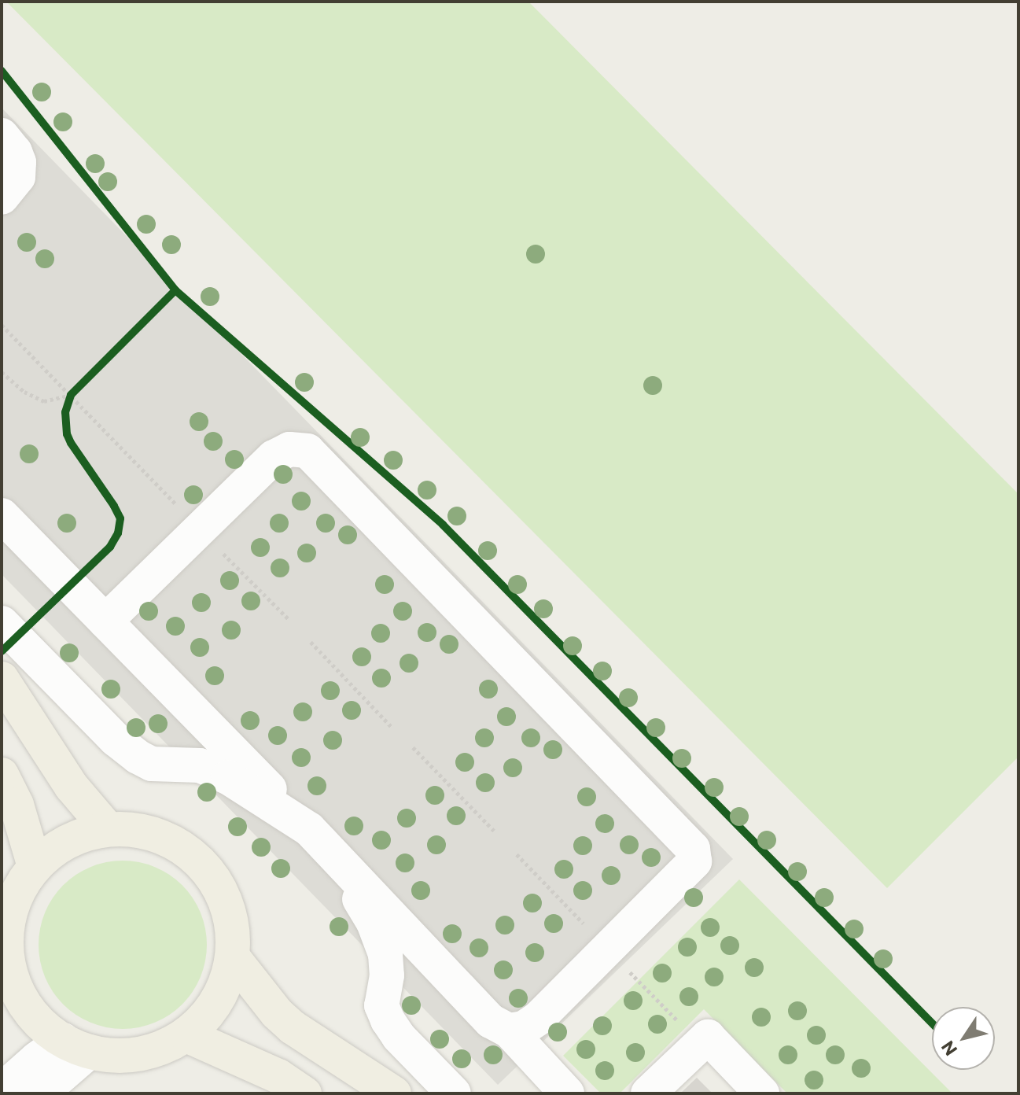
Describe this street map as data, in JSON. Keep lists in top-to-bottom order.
{
  "north": "bottom left"
}
